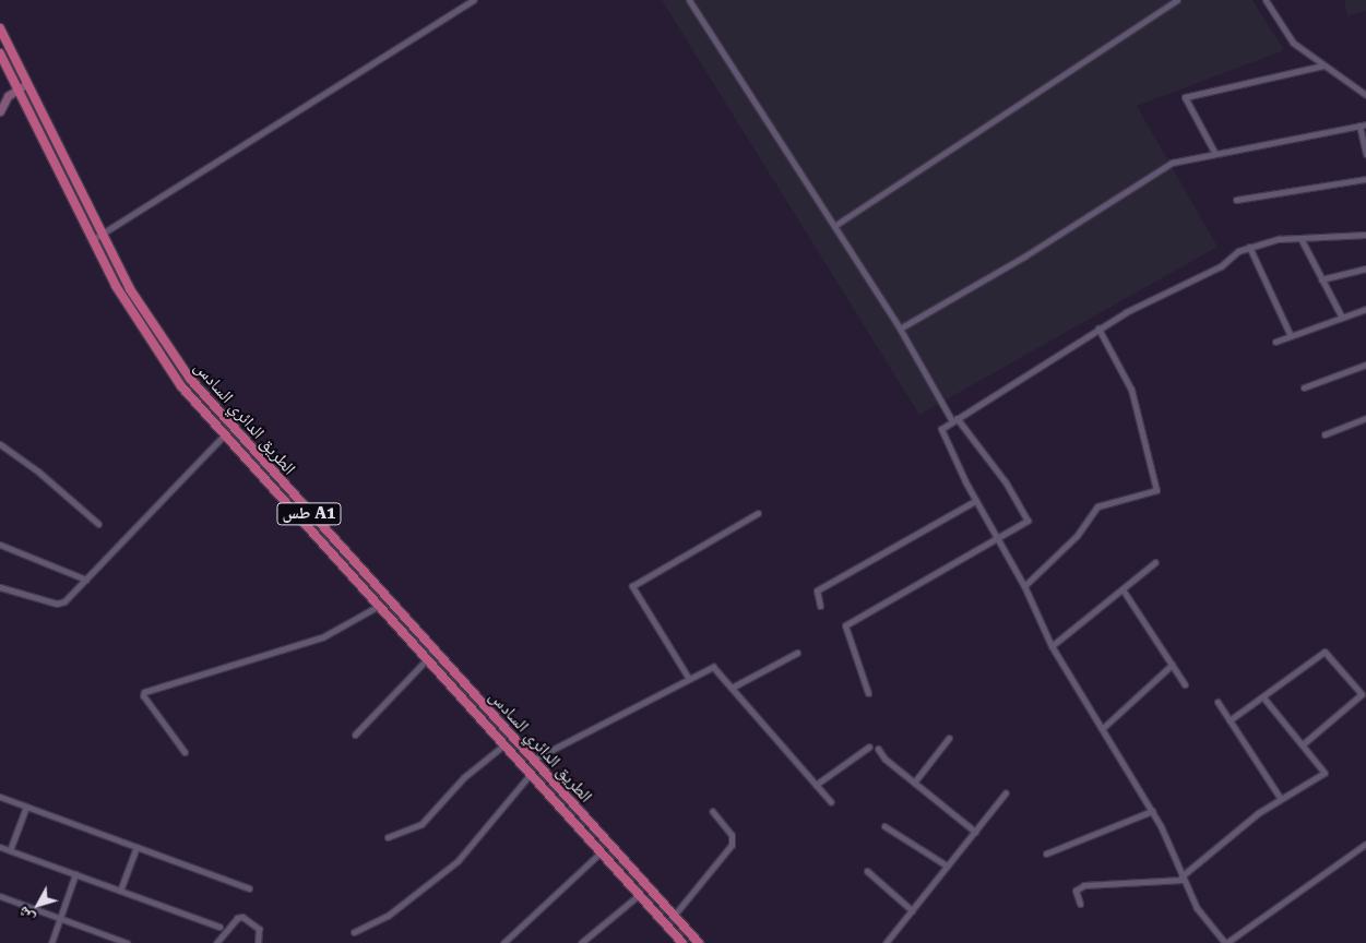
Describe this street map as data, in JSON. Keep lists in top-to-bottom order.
{
  "streets": {
    "highway": ["الطريق الدائري السادس", "طس A1"]
  },
  "north": "bottom left"
}
